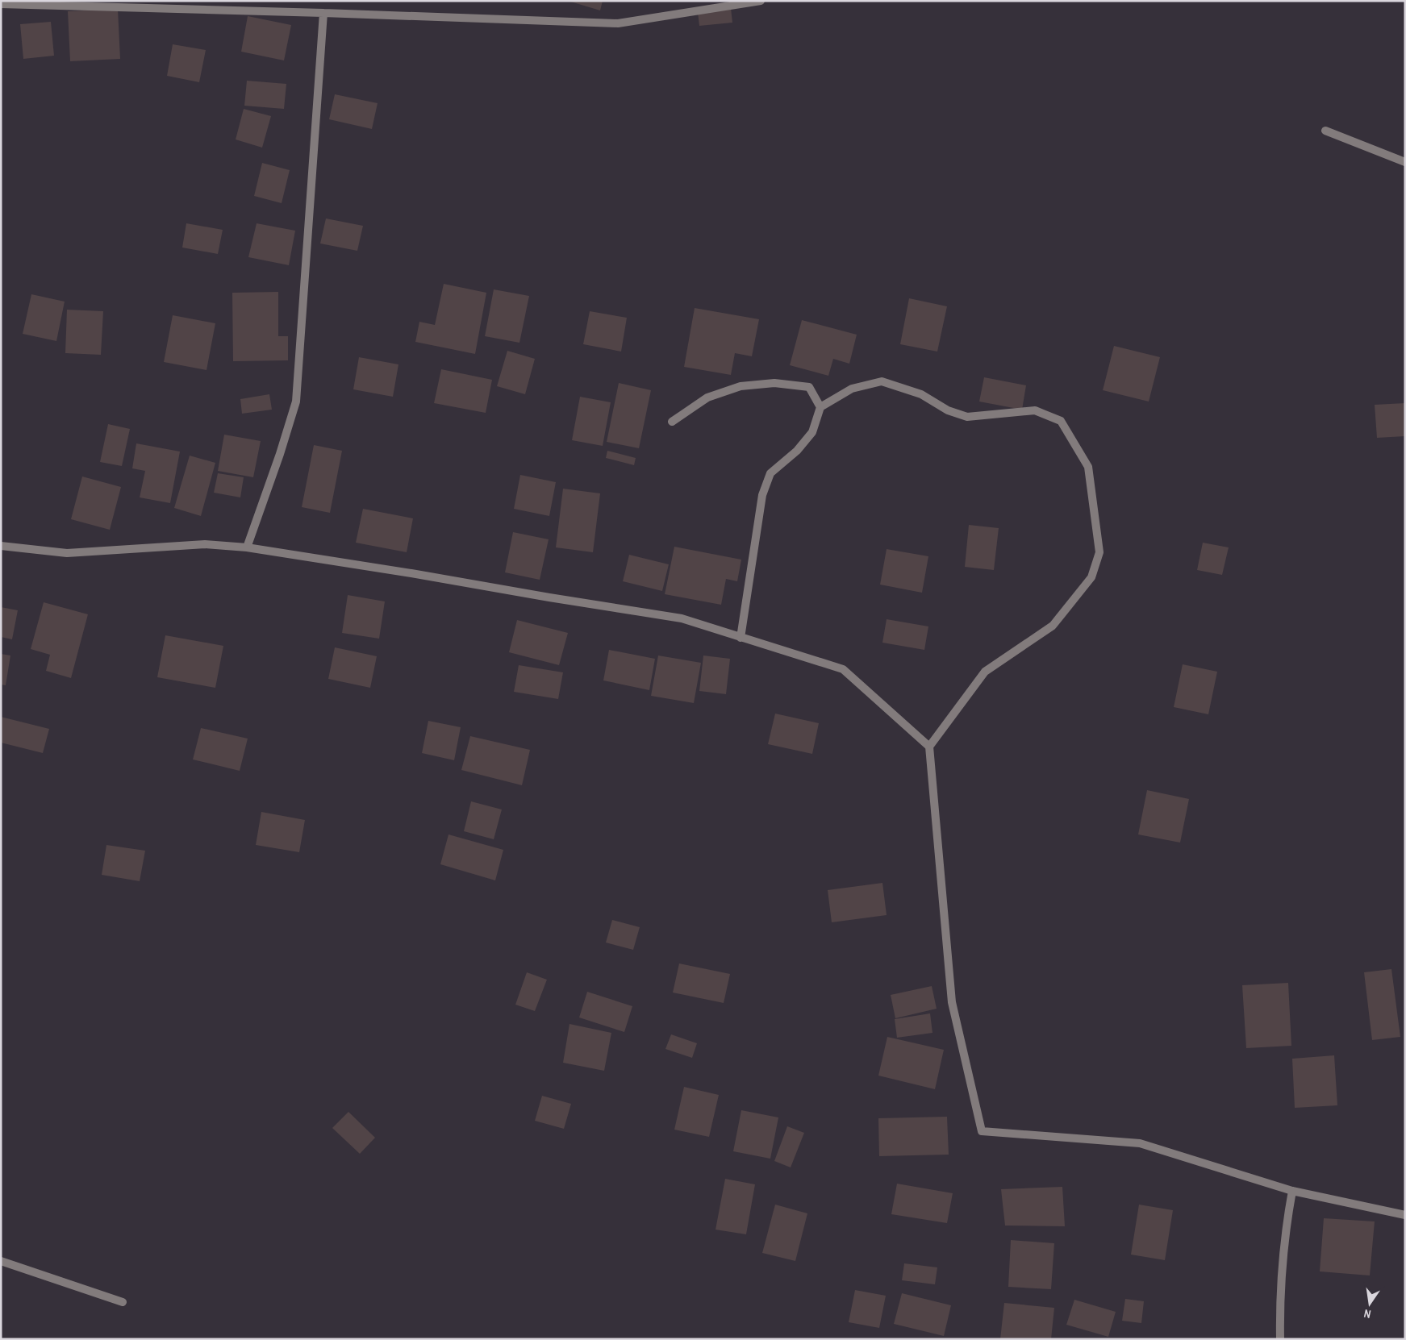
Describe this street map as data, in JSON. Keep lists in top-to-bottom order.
{
  "north": "bottom"
}
